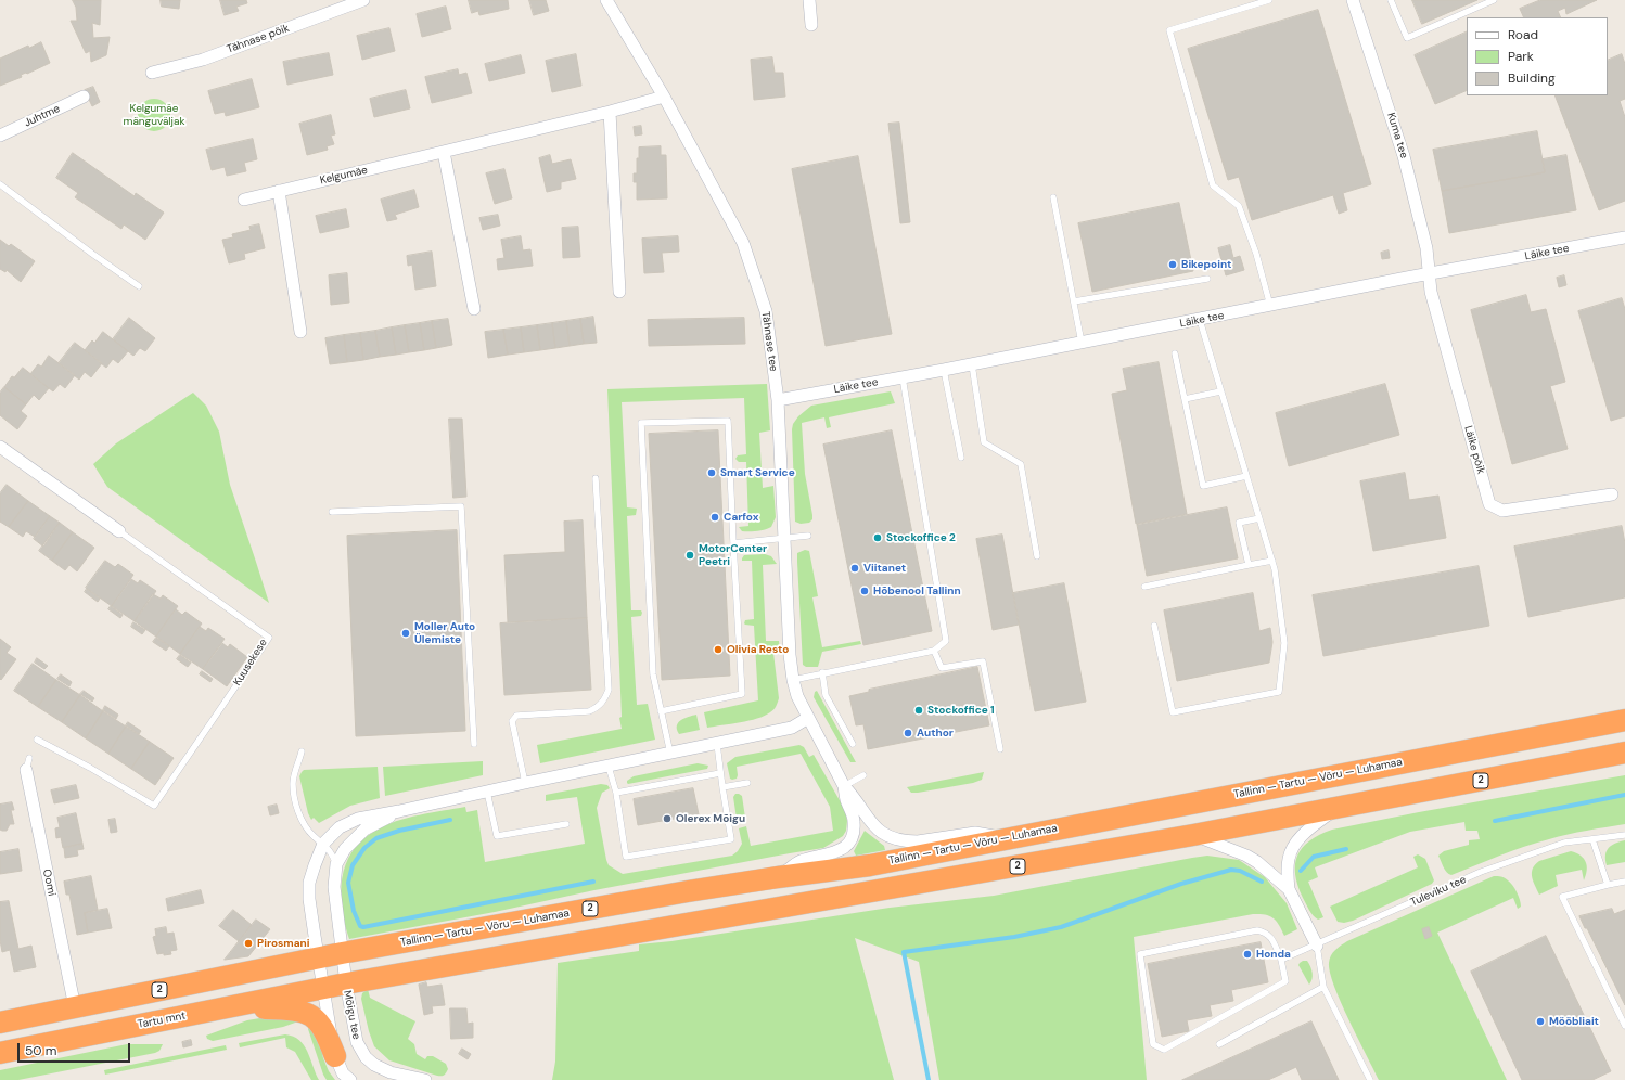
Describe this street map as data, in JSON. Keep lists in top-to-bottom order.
{
  "streets": {
    "highway": ["Tallinn — Tartu — Võru — Luhamaa", "2", "Tartu mnt"],
    "street": [
      "Tähnase põik",
      "Juhtme",
      "Kuma tee",
      "Kelgumäe",
      "Läike tee",
      "Tähnase tee",
      "Läike põik",
      "Kuusekese",
      "Oomi",
      "Mõigu tee"
    ],
    "lane": ["Tuleviku tee"]
  },
  "crossings": [
    ["Kuma tee", "Läike tee"],
    ["Kuma tee", "Läike põik"],
    ["Kelgumäe", "Tähnase tee"],
    ["Läike tee", "Tähnase tee"],
    ["Läike tee", "Läike põik"],
    ["Tallinn — Tartu — Võru — Luhamaa", "2"],
    ["Tallinn — Tartu — Võru — Luhamaa", "Mõigu tee"],
    ["2", "Oomi"],
    ["2", "Mõigu tee"],
    ["2", "Tartu mnt"],
    ["Mõigu tee", "Tartu mnt"]
  ],
  "parks": ["Kelgumäe mänguväljak"],
  "places": [
    "Bikepoint",
    "Smart Service",
    "Carfox",
    "Stockoffice 2",
    "MotorCenter Peetri",
    "Viitanet",
    "Hõbenool Tallinn",
    "Moller Auto Ülemiste",
    "Olivia Resto",
    "Stockoffice 1",
    "Author",
    "Olerex Mõigu",
    "Pirosmani",
    "Honda",
    "Mööbliait"
  ],
  "legend": ["Road", "Park", "Building"],
  "scale_bar": "50 m"
}
